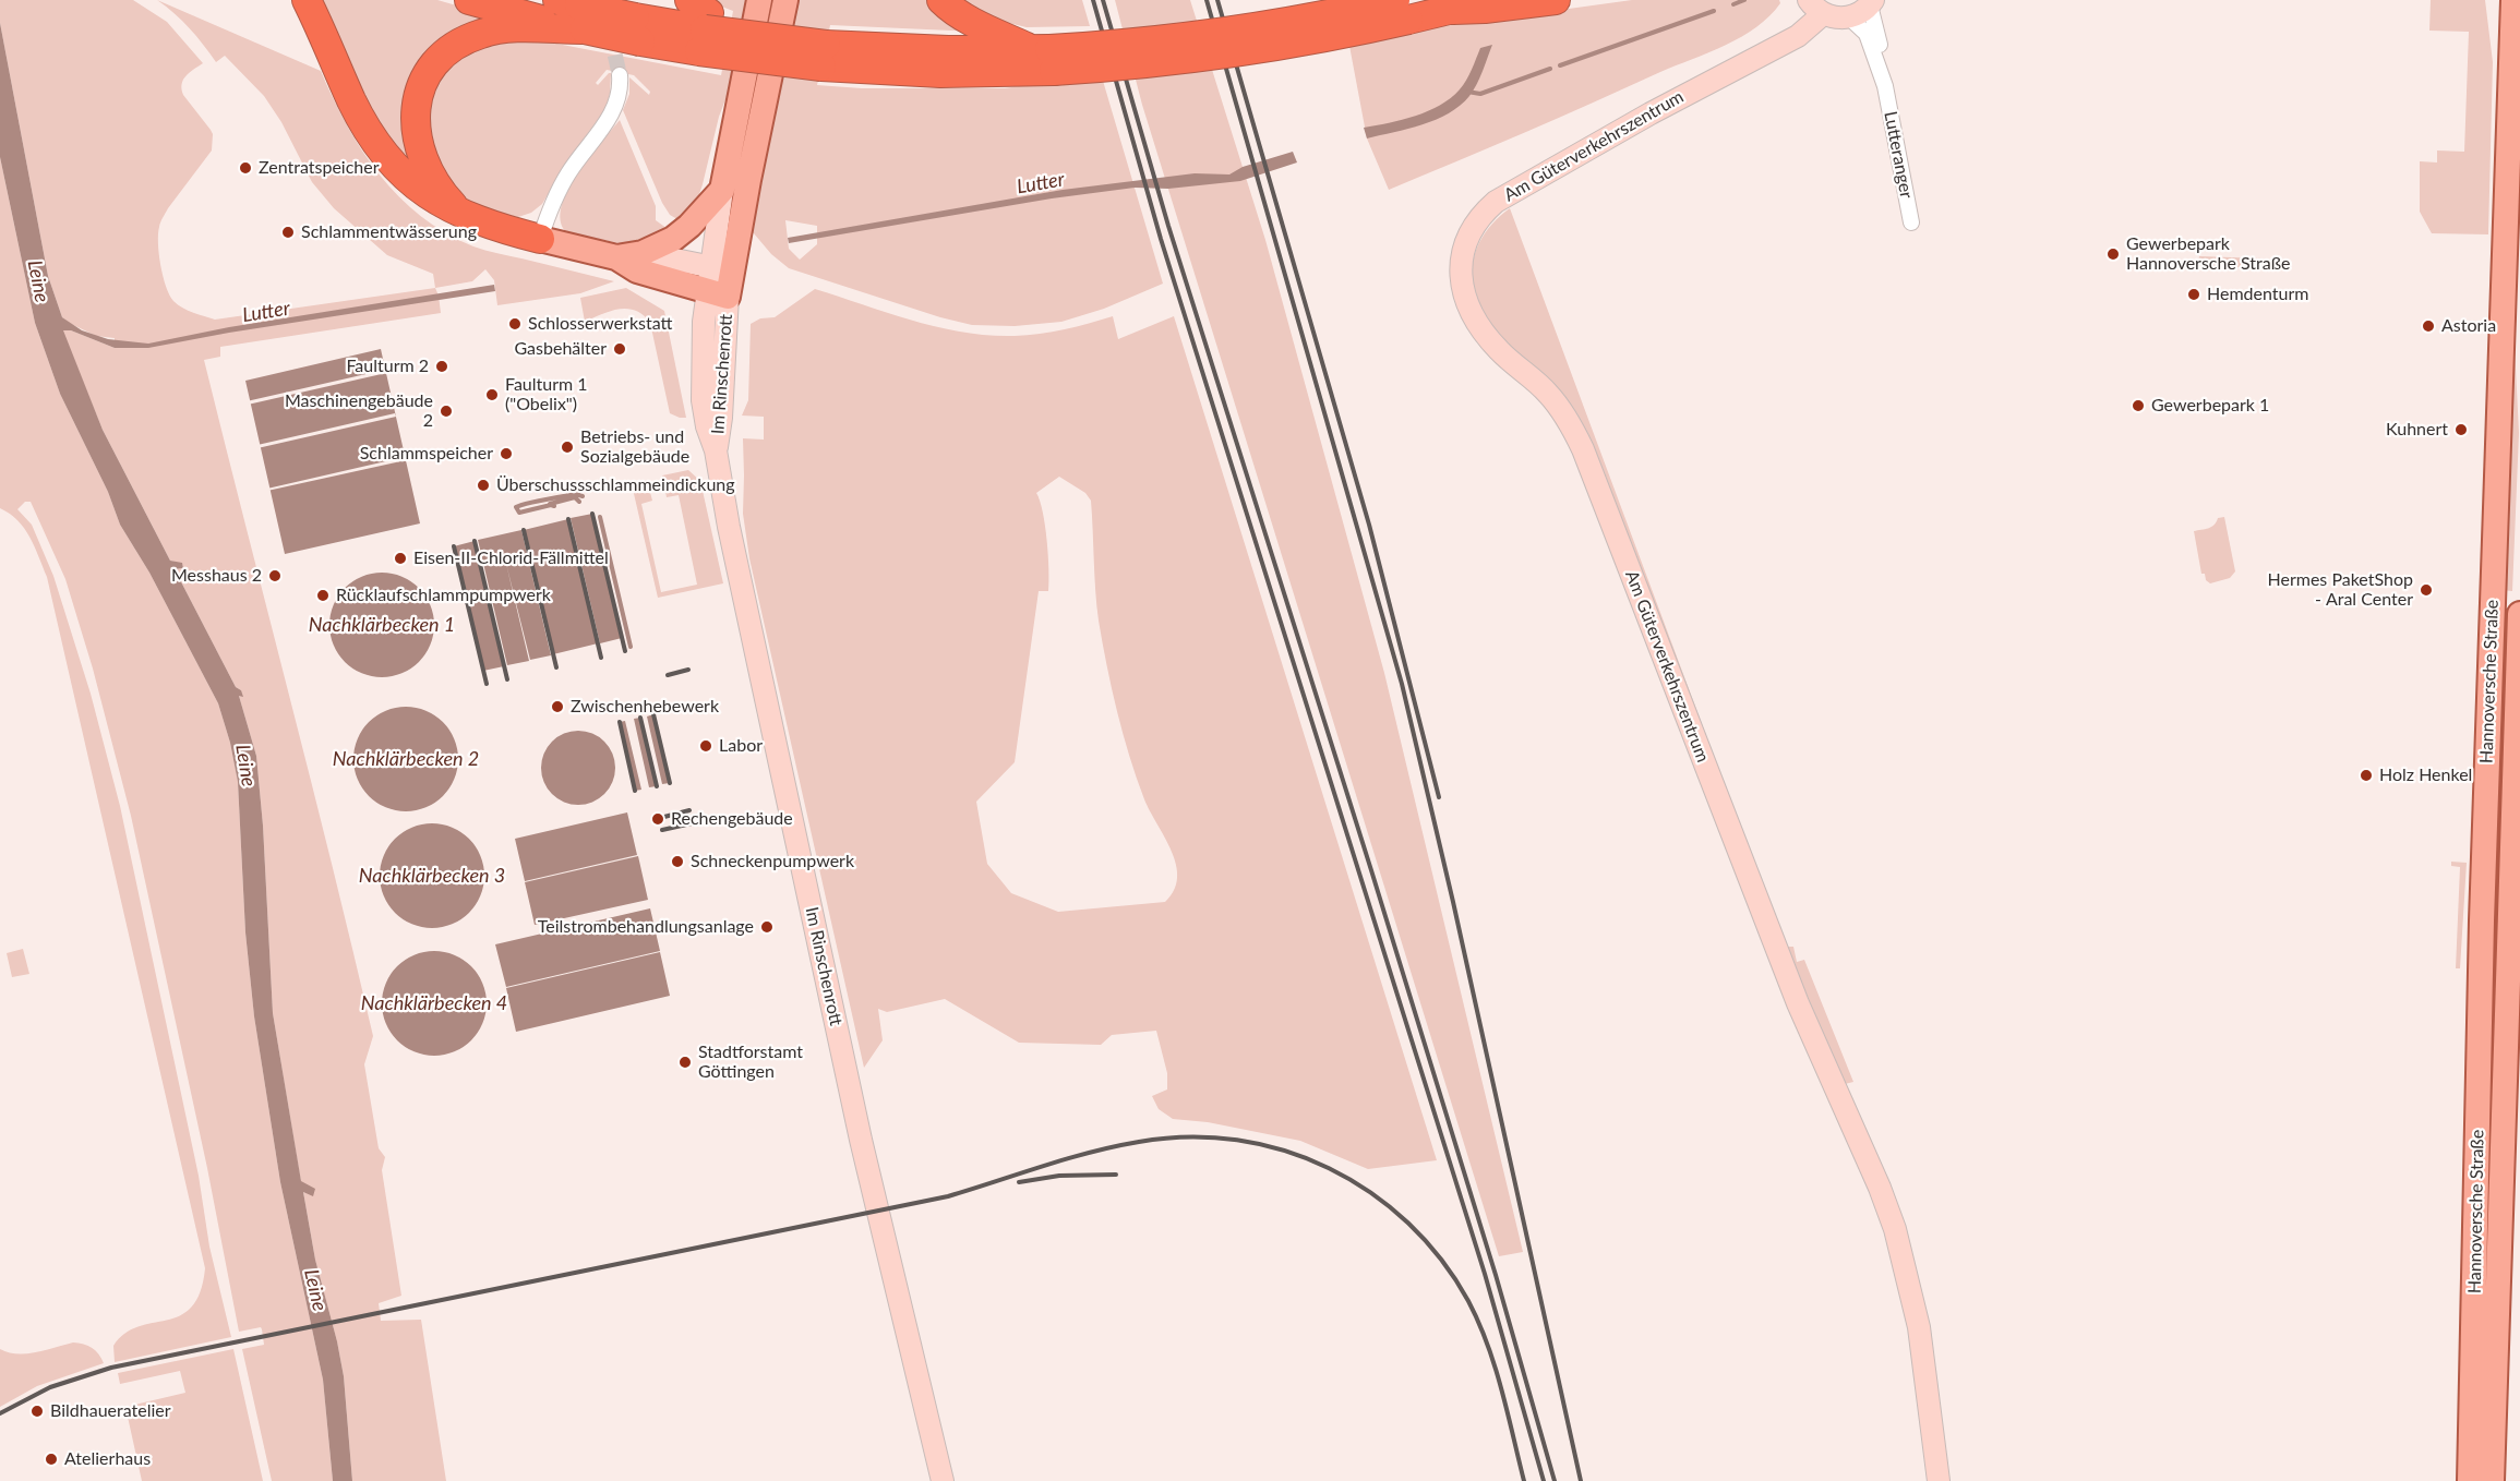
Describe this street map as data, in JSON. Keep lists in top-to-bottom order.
{
  "streets": {
    "main road": ["Hannoversche Straße"],
    "street": ["Am Güterverkehrszentrum", "Lutteranger", "Im Rinschenrott"]
  },
  "water": [
    "Lutter",
    "Leine",
    "Nachklärbecken 1",
    "Nachklärbecken 2",
    "Nachklärbecken 3",
    "Nachklärbecken 4"
  ],
  "places": [
    "Zentratspeicher",
    "Schlammentwässerung",
    "Gewerbepark Hannoversche Straße",
    "Hemdenturm",
    "Schlosserwerkstatt",
    "Astoria",
    "Gasbehälter",
    "Faulturm 2",
    "Faulturm 1 (\"Obelix\")",
    "Gewerbepark 1",
    "Maschinengebäude 2",
    "Kuhnert",
    "Betriebs- und Sozialgebäude",
    "Schlammspeicher",
    "Überschussschlammeindickung",
    "Eisen-II-Chlorid-Fällmittel",
    "Messhaus 2",
    "Hermes PaketShop - Aral Center",
    "Rücklaufschlammpumpwerk",
    "Zwischenhebewerk",
    "Labor",
    "Holz Henkel",
    "Rechengebäude",
    "Schneckenpumpwerk",
    "Teilstrombehandlungsanlage",
    "Stadtforstamt Göttingen",
    "Bildhaueratelier",
    "Atelierhaus"
  ]
}
